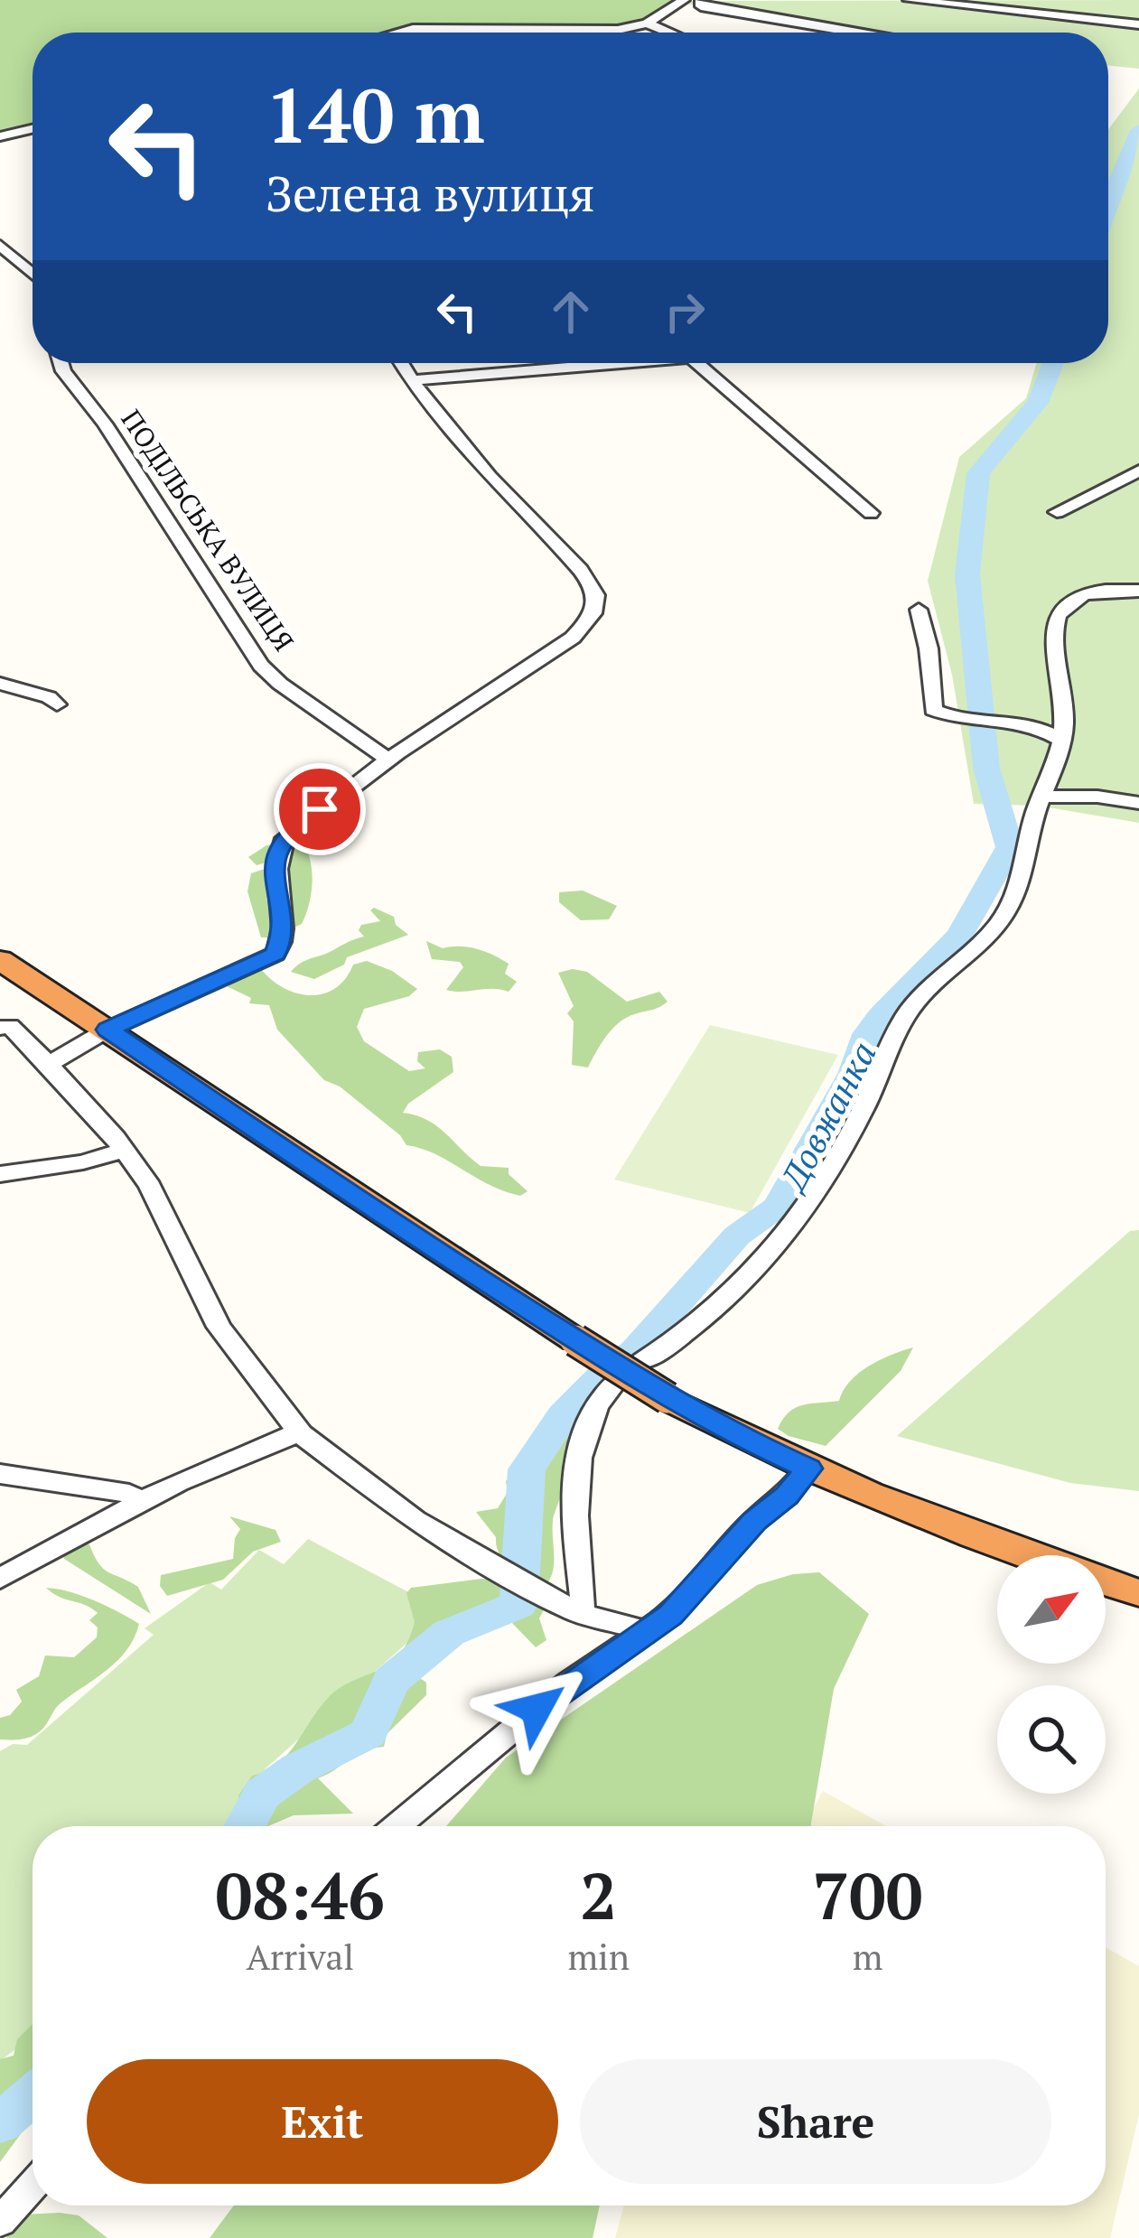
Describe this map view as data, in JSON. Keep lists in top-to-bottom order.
{
  "streets": {
    "street": ["ПОДІЛЬСЬКА ВУЛИЦЯ"]
  },
  "water": ["Довжанка"],
  "north": "top right",
  "page": {
    "turn": ["140 m", "Зелена вулиця"],
    "eta": [
      "08:46",
      "Arrival",
      "2",
      "min",
      "700",
      "m"
    ],
    "buttons": ["Exit", "Share"]
  }
}
